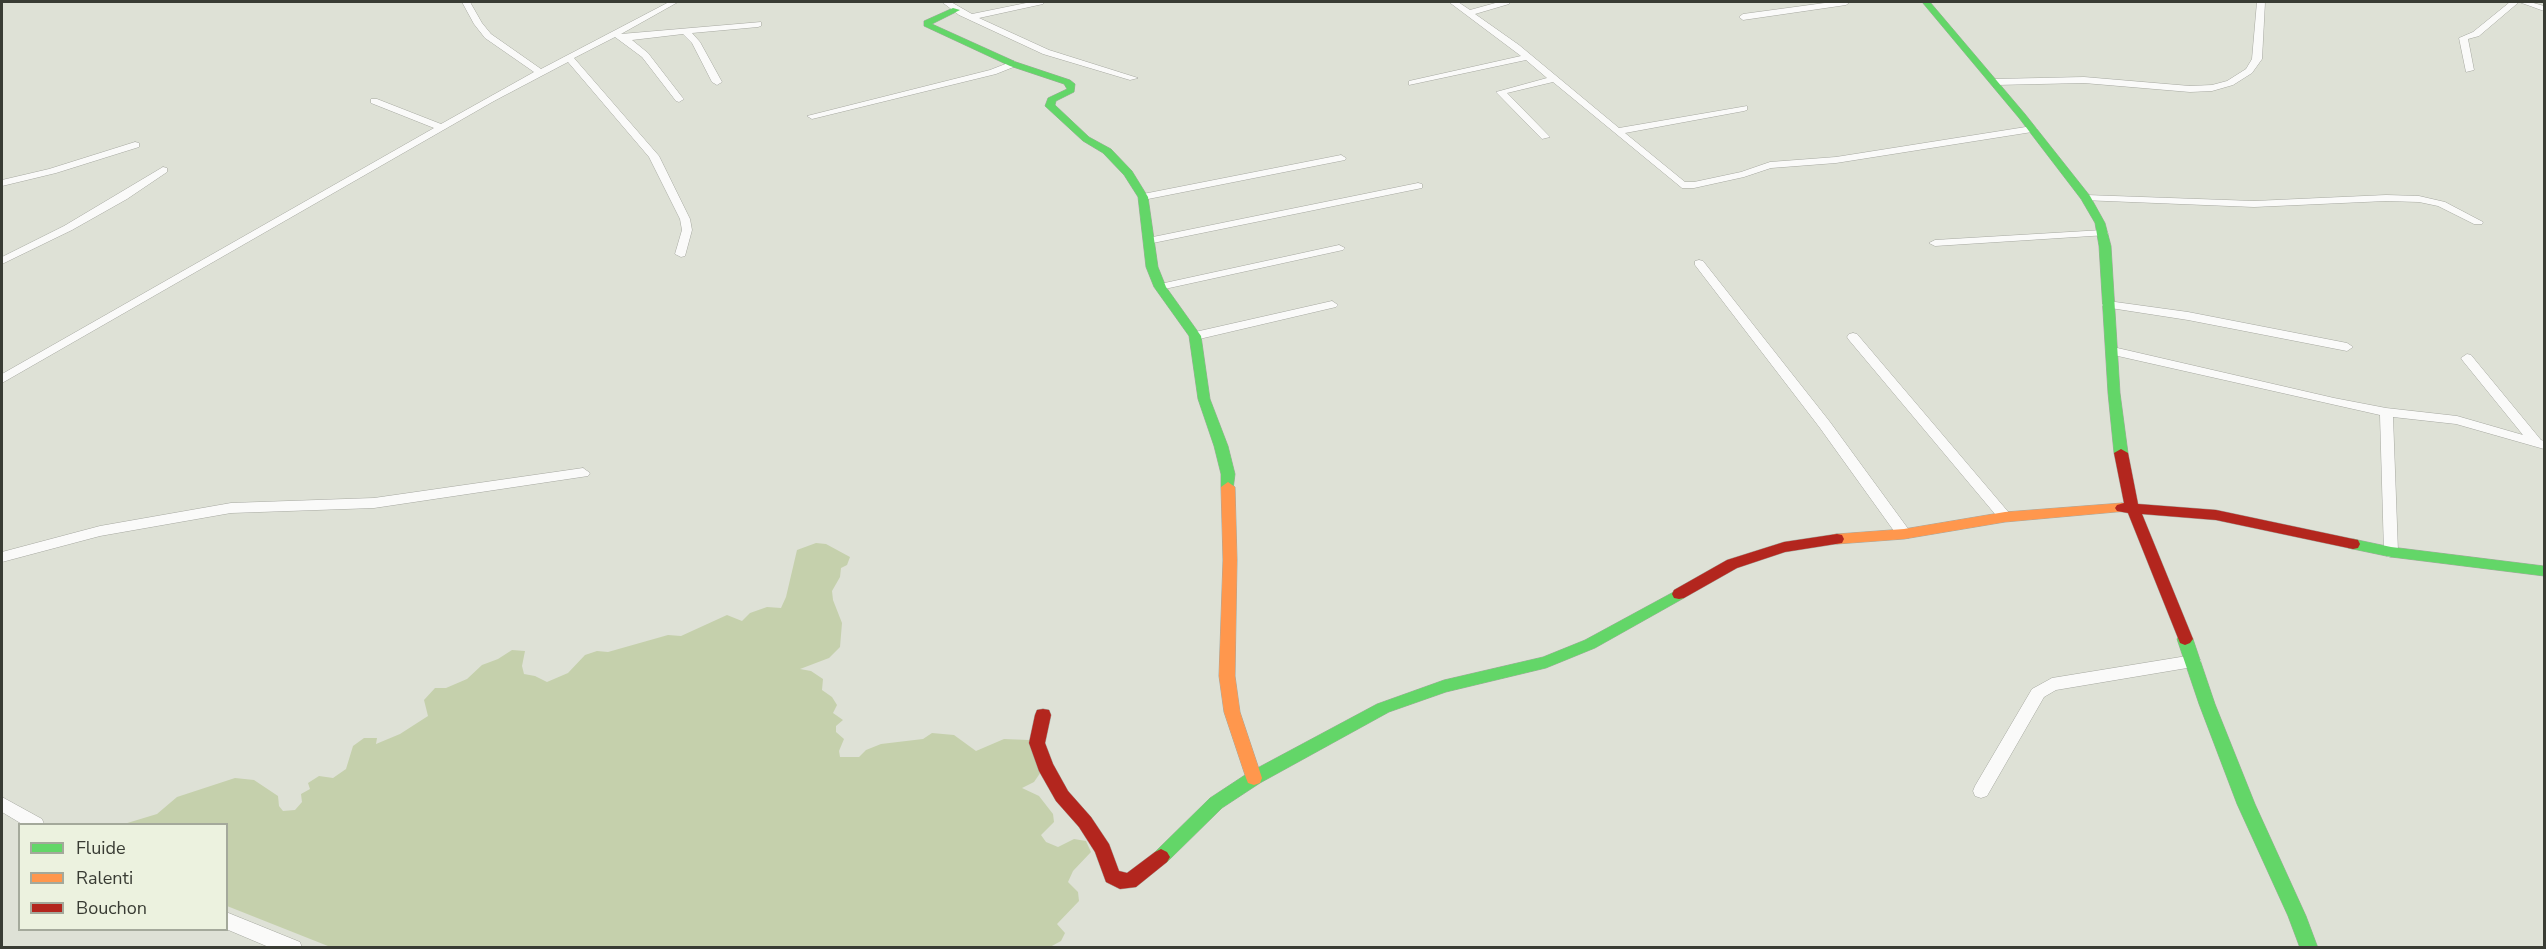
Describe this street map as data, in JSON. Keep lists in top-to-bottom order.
{
  "legend": ["Fluide", "Ralenti", "Bouchon"]
}
